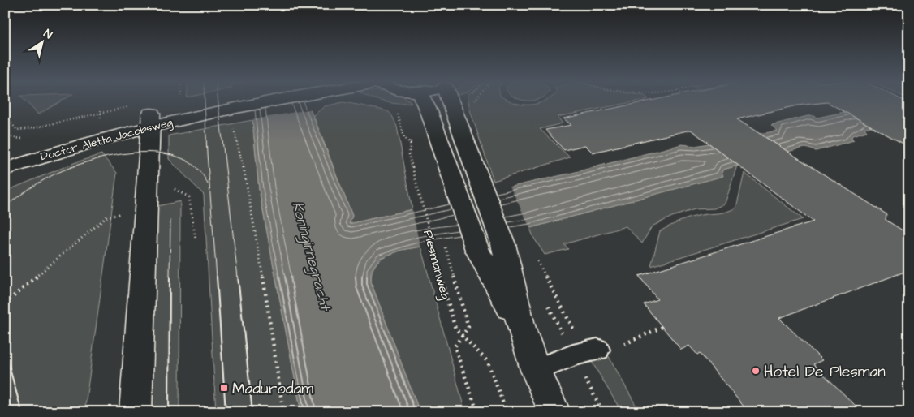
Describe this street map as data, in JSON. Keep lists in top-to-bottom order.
{
  "streets": {
    "main road": ["Doctor Aletta Jacobsweg"],
    "path": ["Plesmanweg"]
  },
  "water": ["Koninginnegracht"],
  "places": {
    "other": ["Hotel De Plesman"],
    "transit": ["Madurodam"]
  },
  "north": "top right"
}
